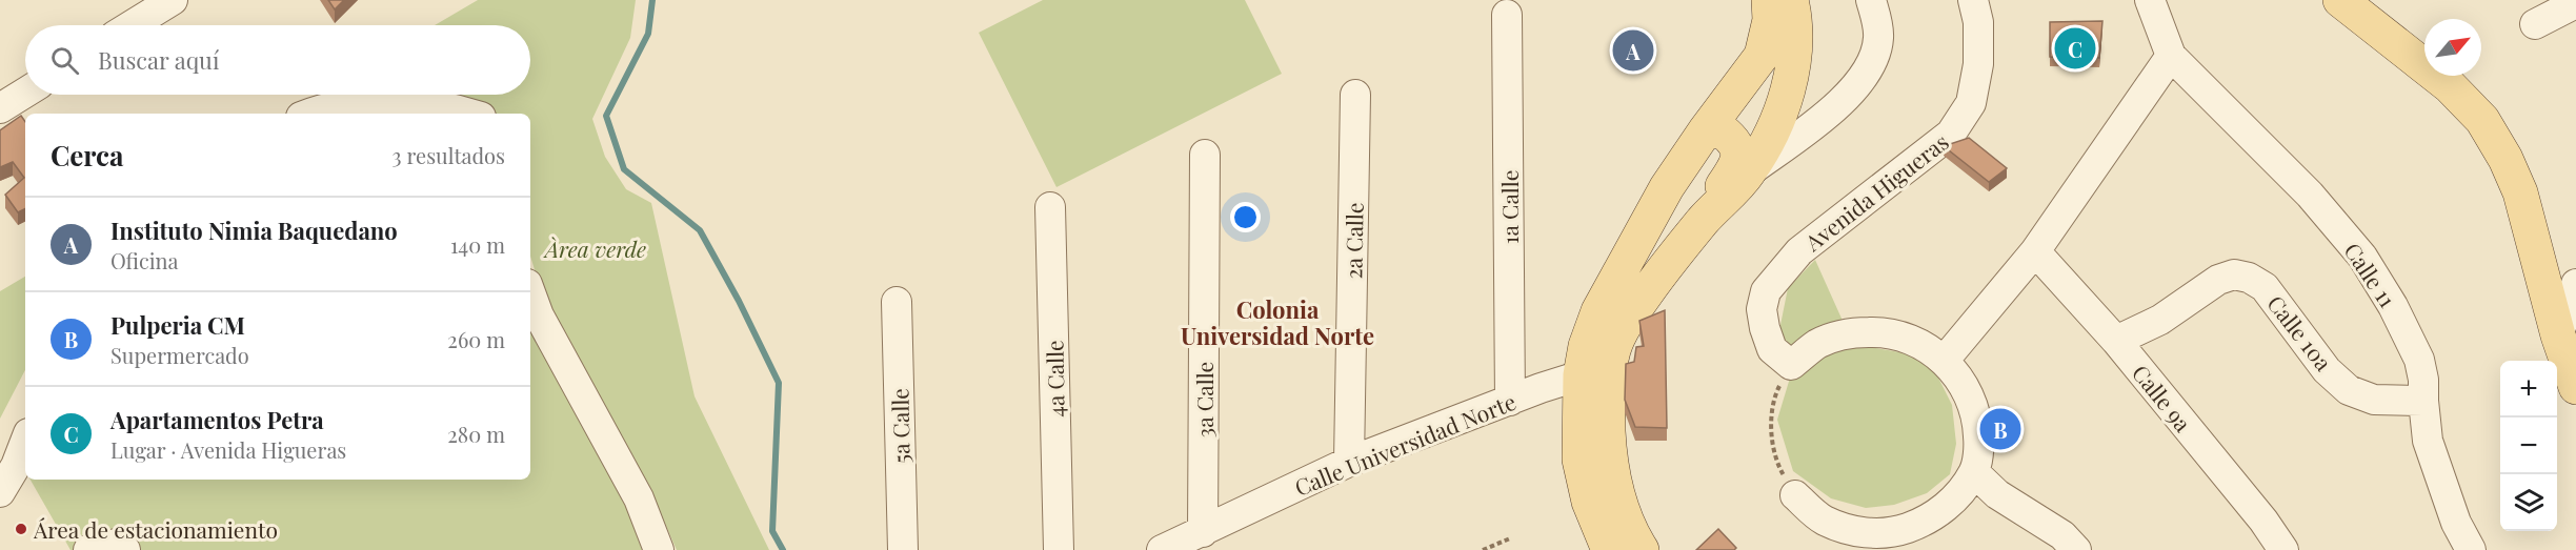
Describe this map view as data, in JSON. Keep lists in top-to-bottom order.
{
  "streets": {
    "street": [
      "Avenida Higueras",
      "1a Calle",
      "2a Calle",
      "Calle 11",
      "Calle 10a",
      "4a Calle",
      "Calle 9a",
      "3a Calle",
      "5a Calle",
      "Calle Universidad Norte"
    ]
  },
  "crossings": [
    ["1a Calle", "Calle Universidad Norte"],
    ["2a Calle", "Calle Universidad Norte"],
    ["Calle 11", "Calle 10a"],
    ["Calle 10a", "Calle 9a"],
    ["3a Calle", "Calle Universidad Norte"]
  ],
  "districts": ["Colonia Universidad Norte"],
  "parks": ["Àrea verde"],
  "places": ["Área de estacionamiento"],
  "north": "top right",
  "page": {
    "pins": ["C", "A", "B"],
    "search": "Buscar aquí",
    "heading": ["Cerca", "3 resultados"],
    "list": [
      {
        "mark": "A",
        "name": "Instituto Nimia Baquedano",
        "note": "Oficina",
        "value": "140 m"
      },
      {
        "mark": "B",
        "name": "Pulperia CM",
        "note": "Supermercado",
        "value": "260 m"
      },
      {
        "mark": "C",
        "name": "Apartamentos Petra",
        "note": "Lugar · Avenida Higueras",
        "value": "280 m"
      }
    ],
    "map_buttons": ["+", "−"]
  }
}
